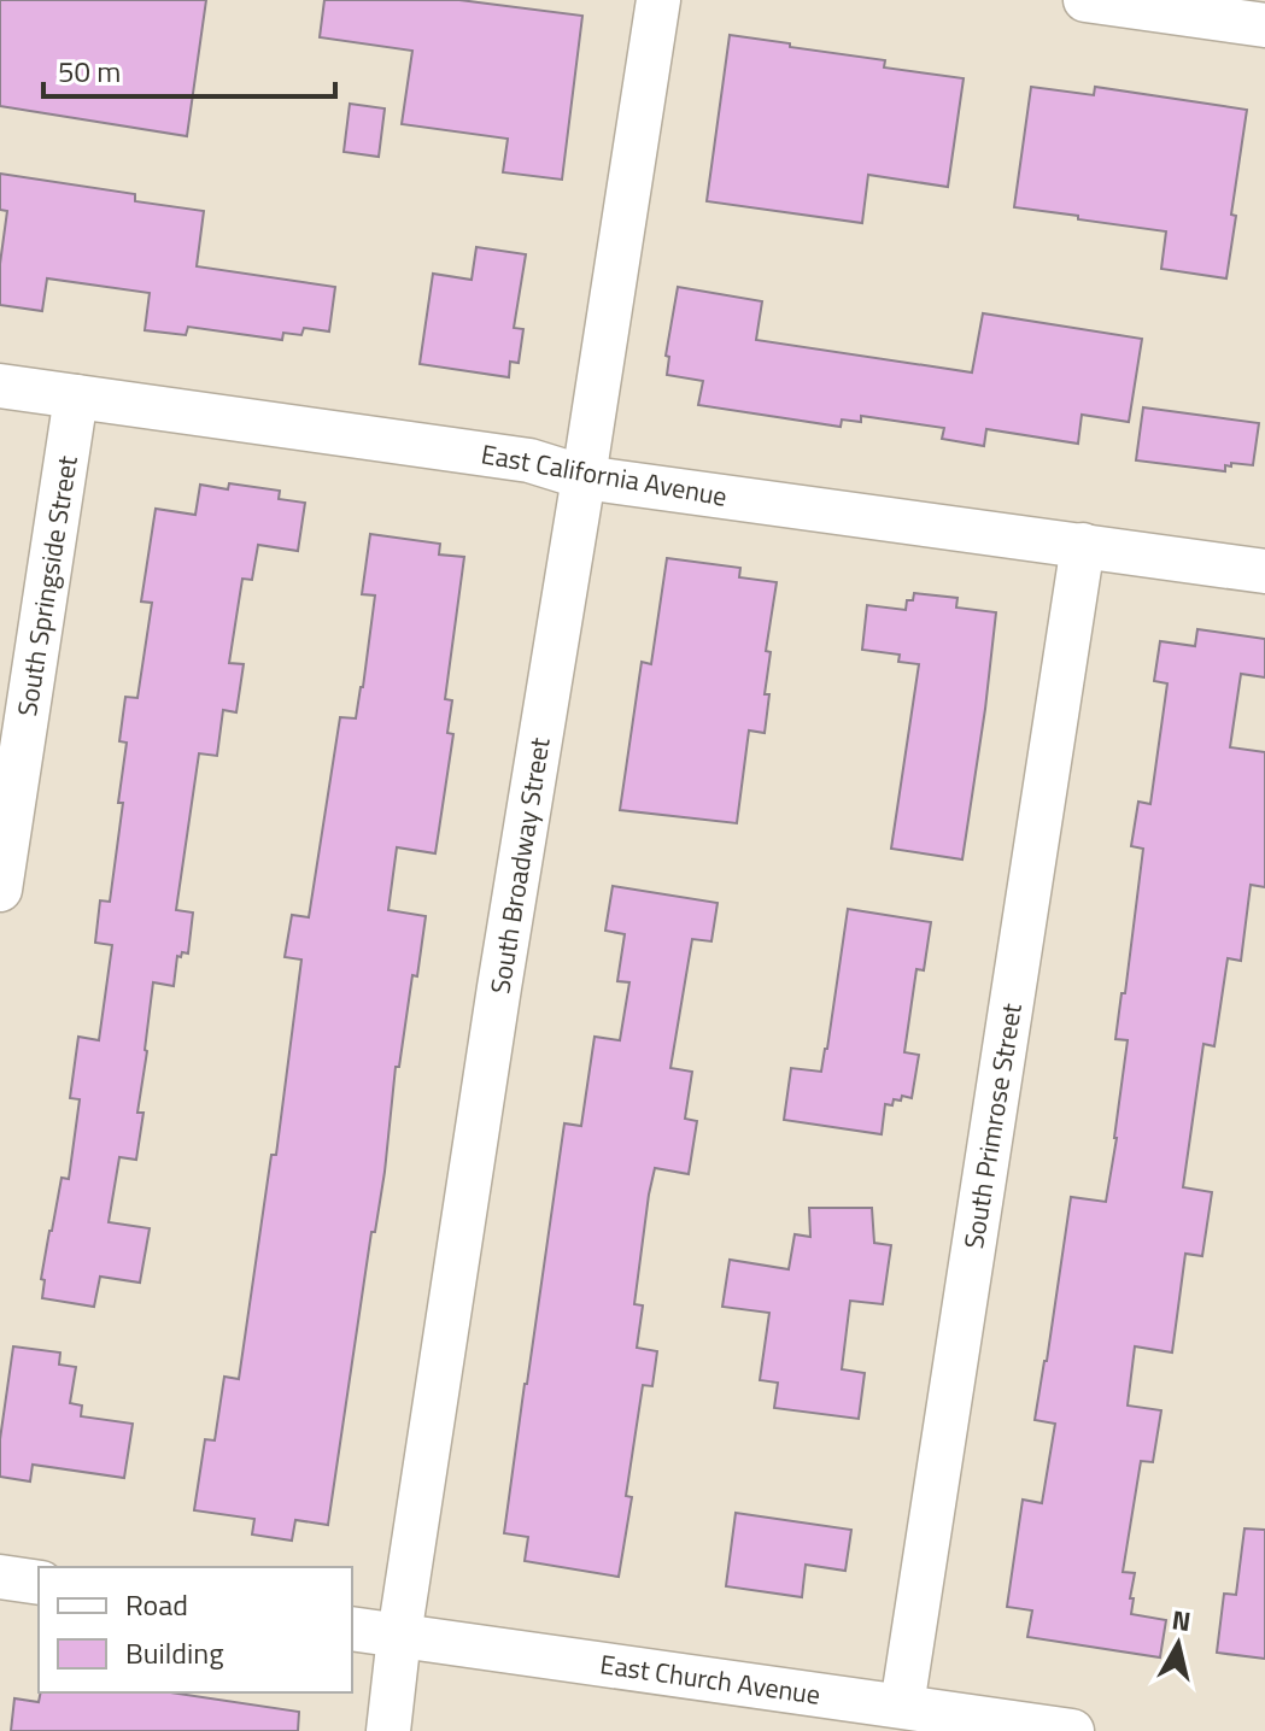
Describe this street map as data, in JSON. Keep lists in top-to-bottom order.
{
  "streets": {
    "street": [
      "East California Avenue",
      "South Springside Street",
      "South Broadway Street",
      "South Primrose Street",
      "East Church Avenue"
    ]
  },
  "crossings": [
    ["East California Avenue", "South Springside Street"],
    ["East California Avenue", "South Broadway Street"],
    ["East California Avenue", "South Primrose Street"],
    ["South Broadway Street", "East Church Avenue"],
    ["South Primrose Street", "East Church Avenue"]
  ],
  "legend": ["Road", "Building"],
  "scale_bar": "50 m",
  "north": "top"
}
